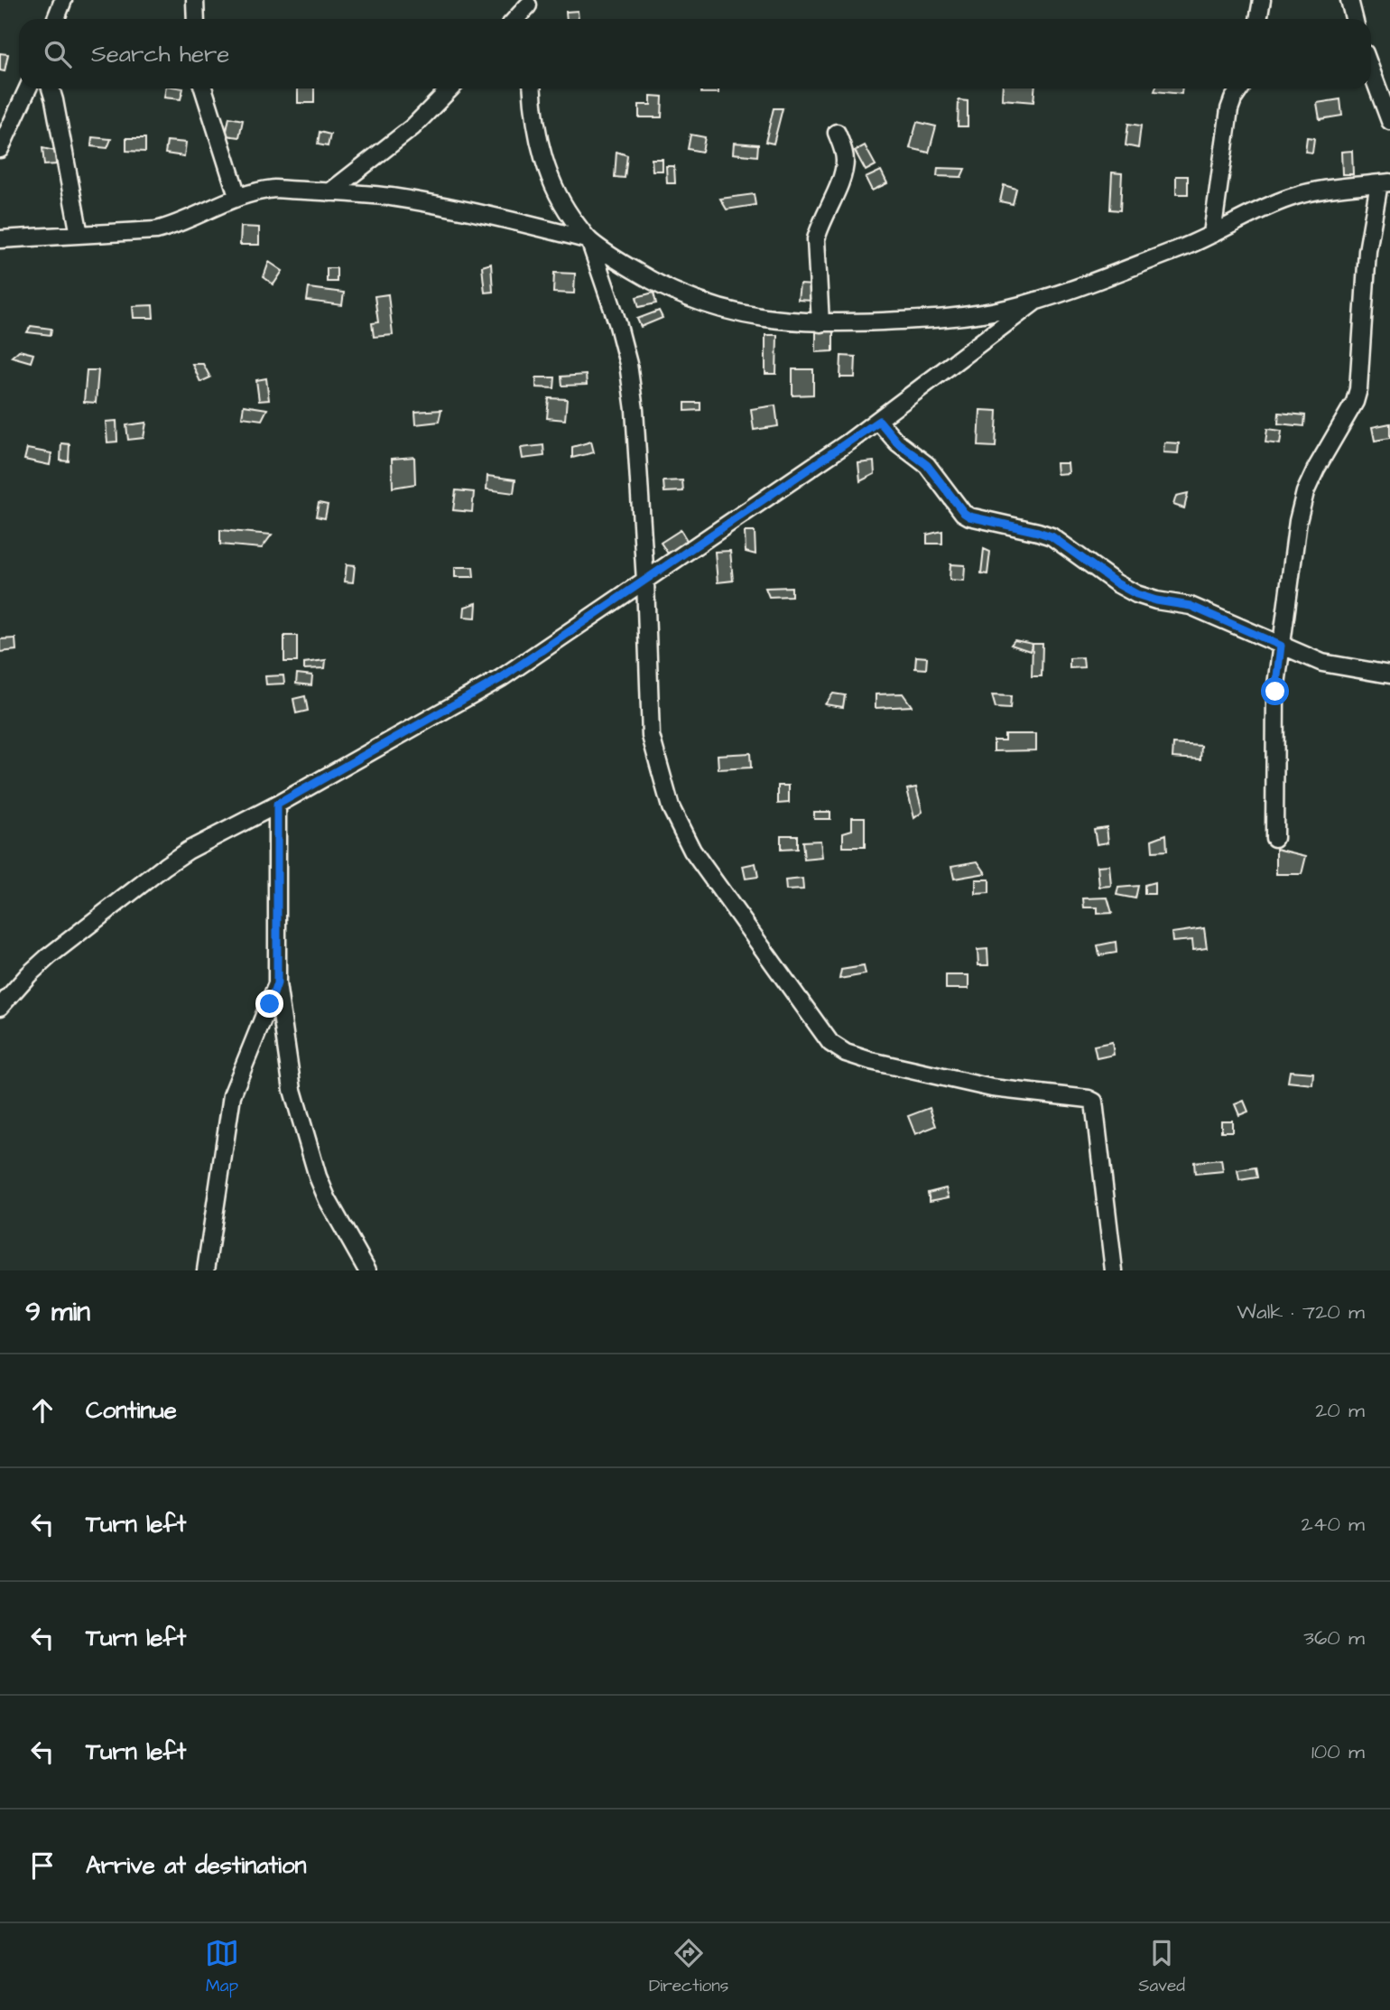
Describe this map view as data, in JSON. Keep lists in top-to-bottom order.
{
  "page": {
    "search": "Search here",
    "heading": ["9 min", "Walk · 720 m"],
    "list": [
      ["Continue", "20 m"],
      ["Turn left", "240 m"],
      ["Turn left", "360 m"],
      ["Turn left", "100 m"],
      "Arrive at destination"
    ],
    "nav": ["Map", "Directions", "Saved"]
  }
}
